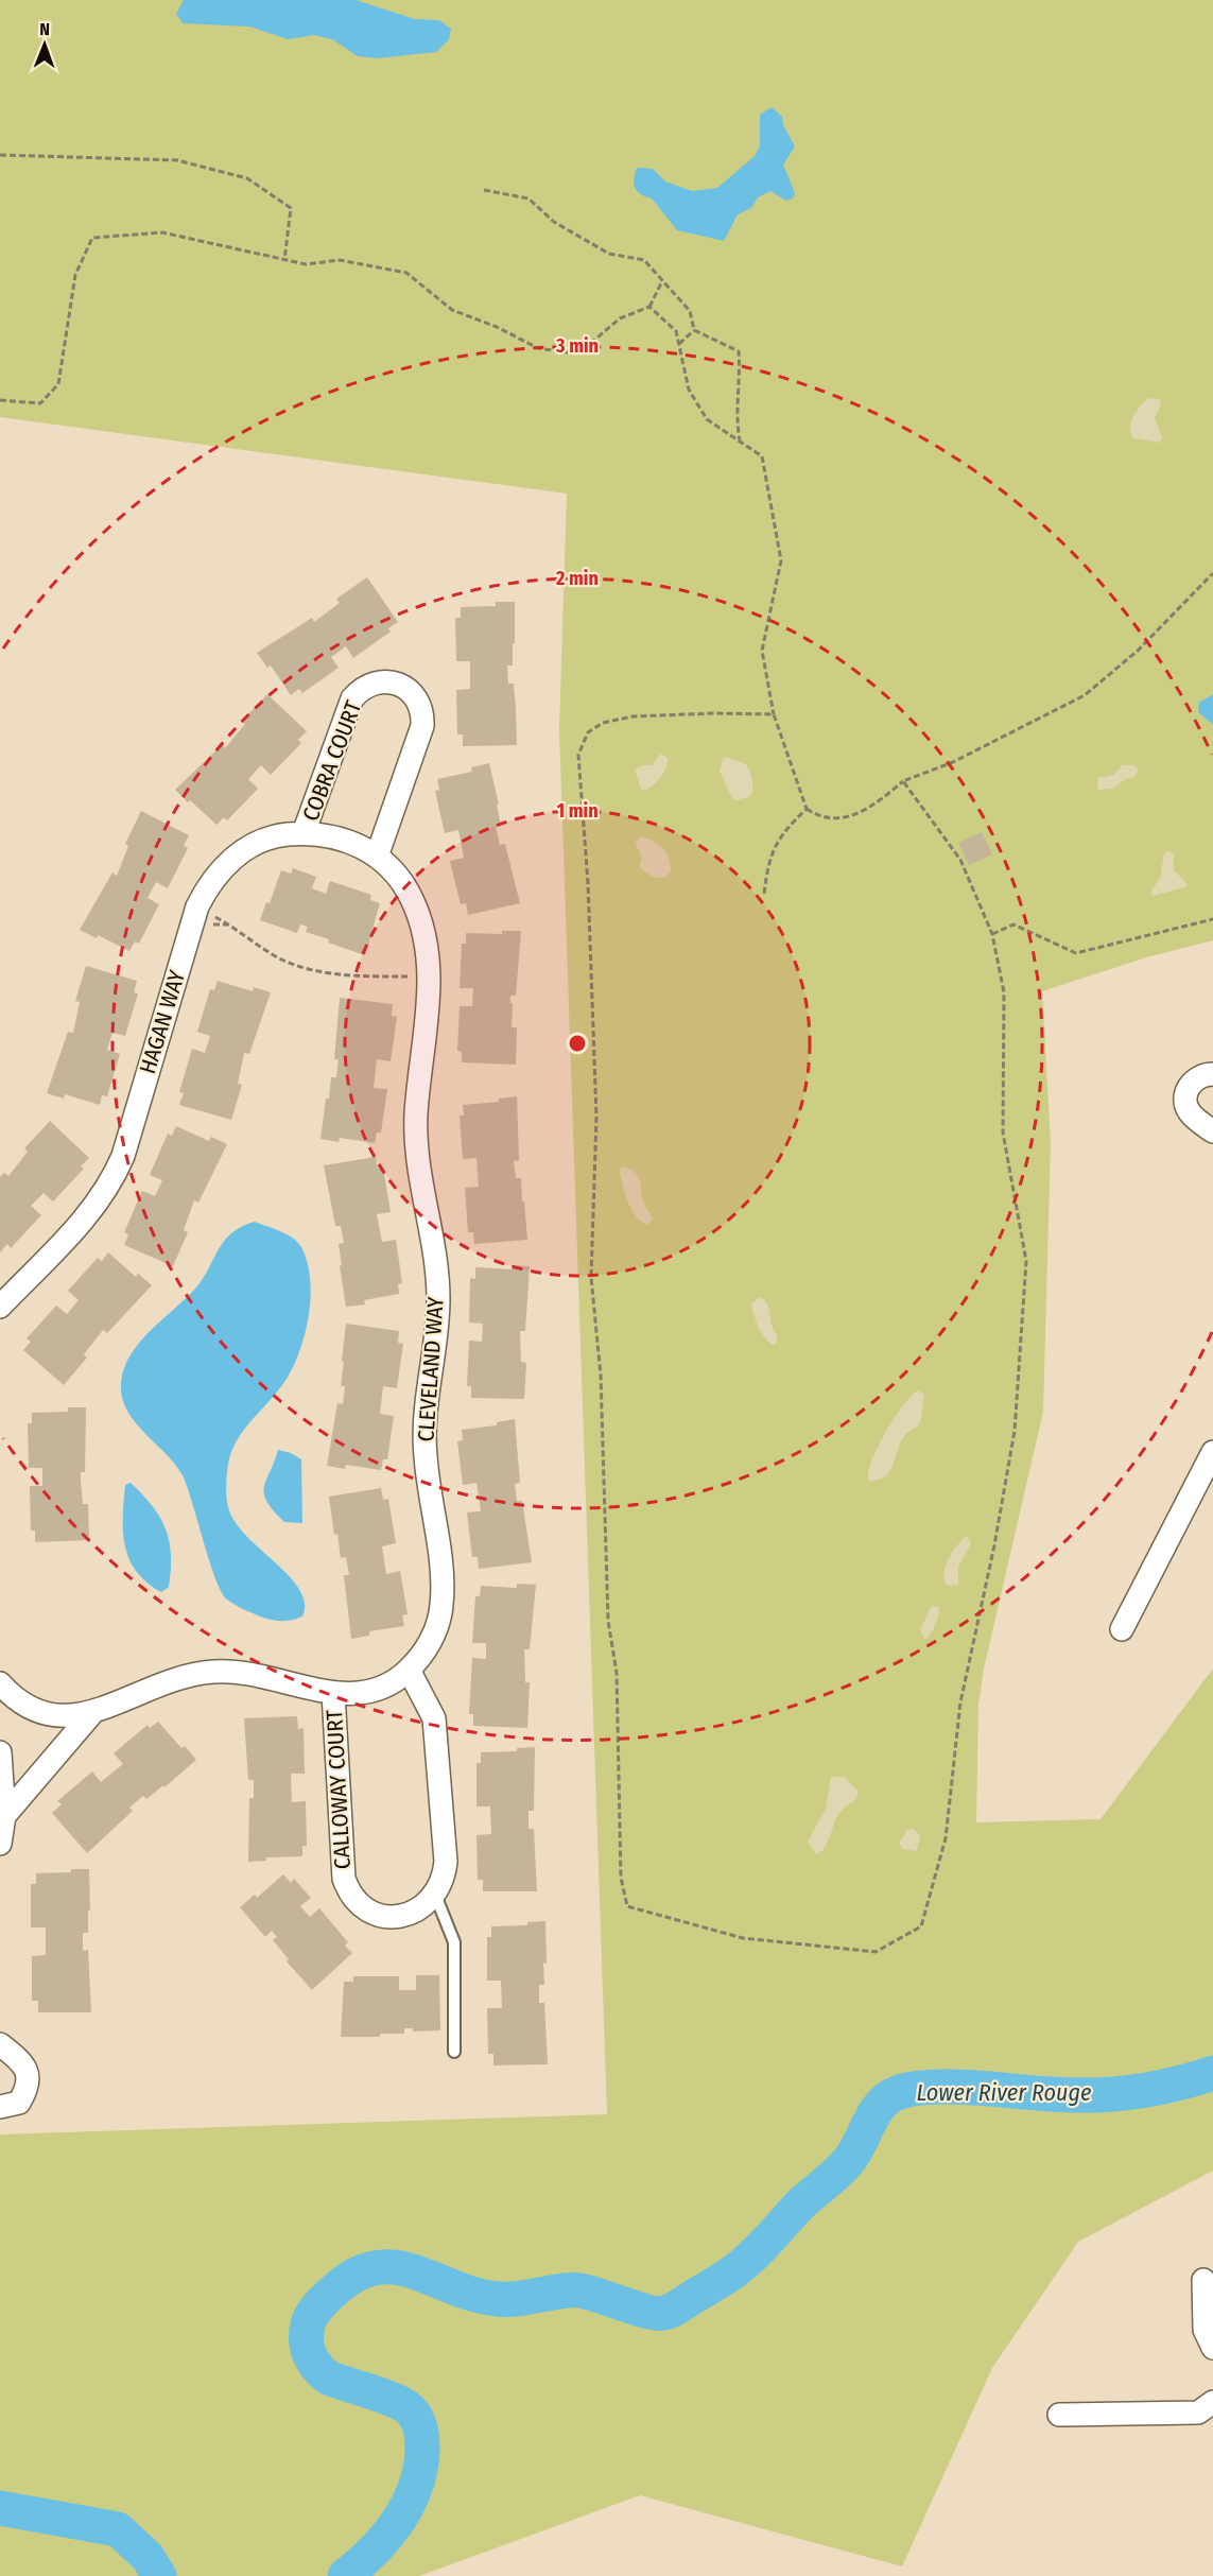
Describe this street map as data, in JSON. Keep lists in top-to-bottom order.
{
  "streets": {
    "street": [
      "COBRA COURT",
      "HAGAN WAY",
      "CLEVELAND WAY",
      "CALLOWAY COURT"
    ]
  },
  "crossings": [
    ["COBRA COURT", "HAGAN WAY"],
    ["COBRA COURT", "CLEVELAND WAY"],
    ["HAGAN WAY", "CLEVELAND WAY"],
    ["CLEVELAND WAY", "CALLOWAY COURT"]
  ],
  "water": ["Lower River Rouge"],
  "north": "top",
  "rings": ["3 min", "2 min", "1 min"]
}
